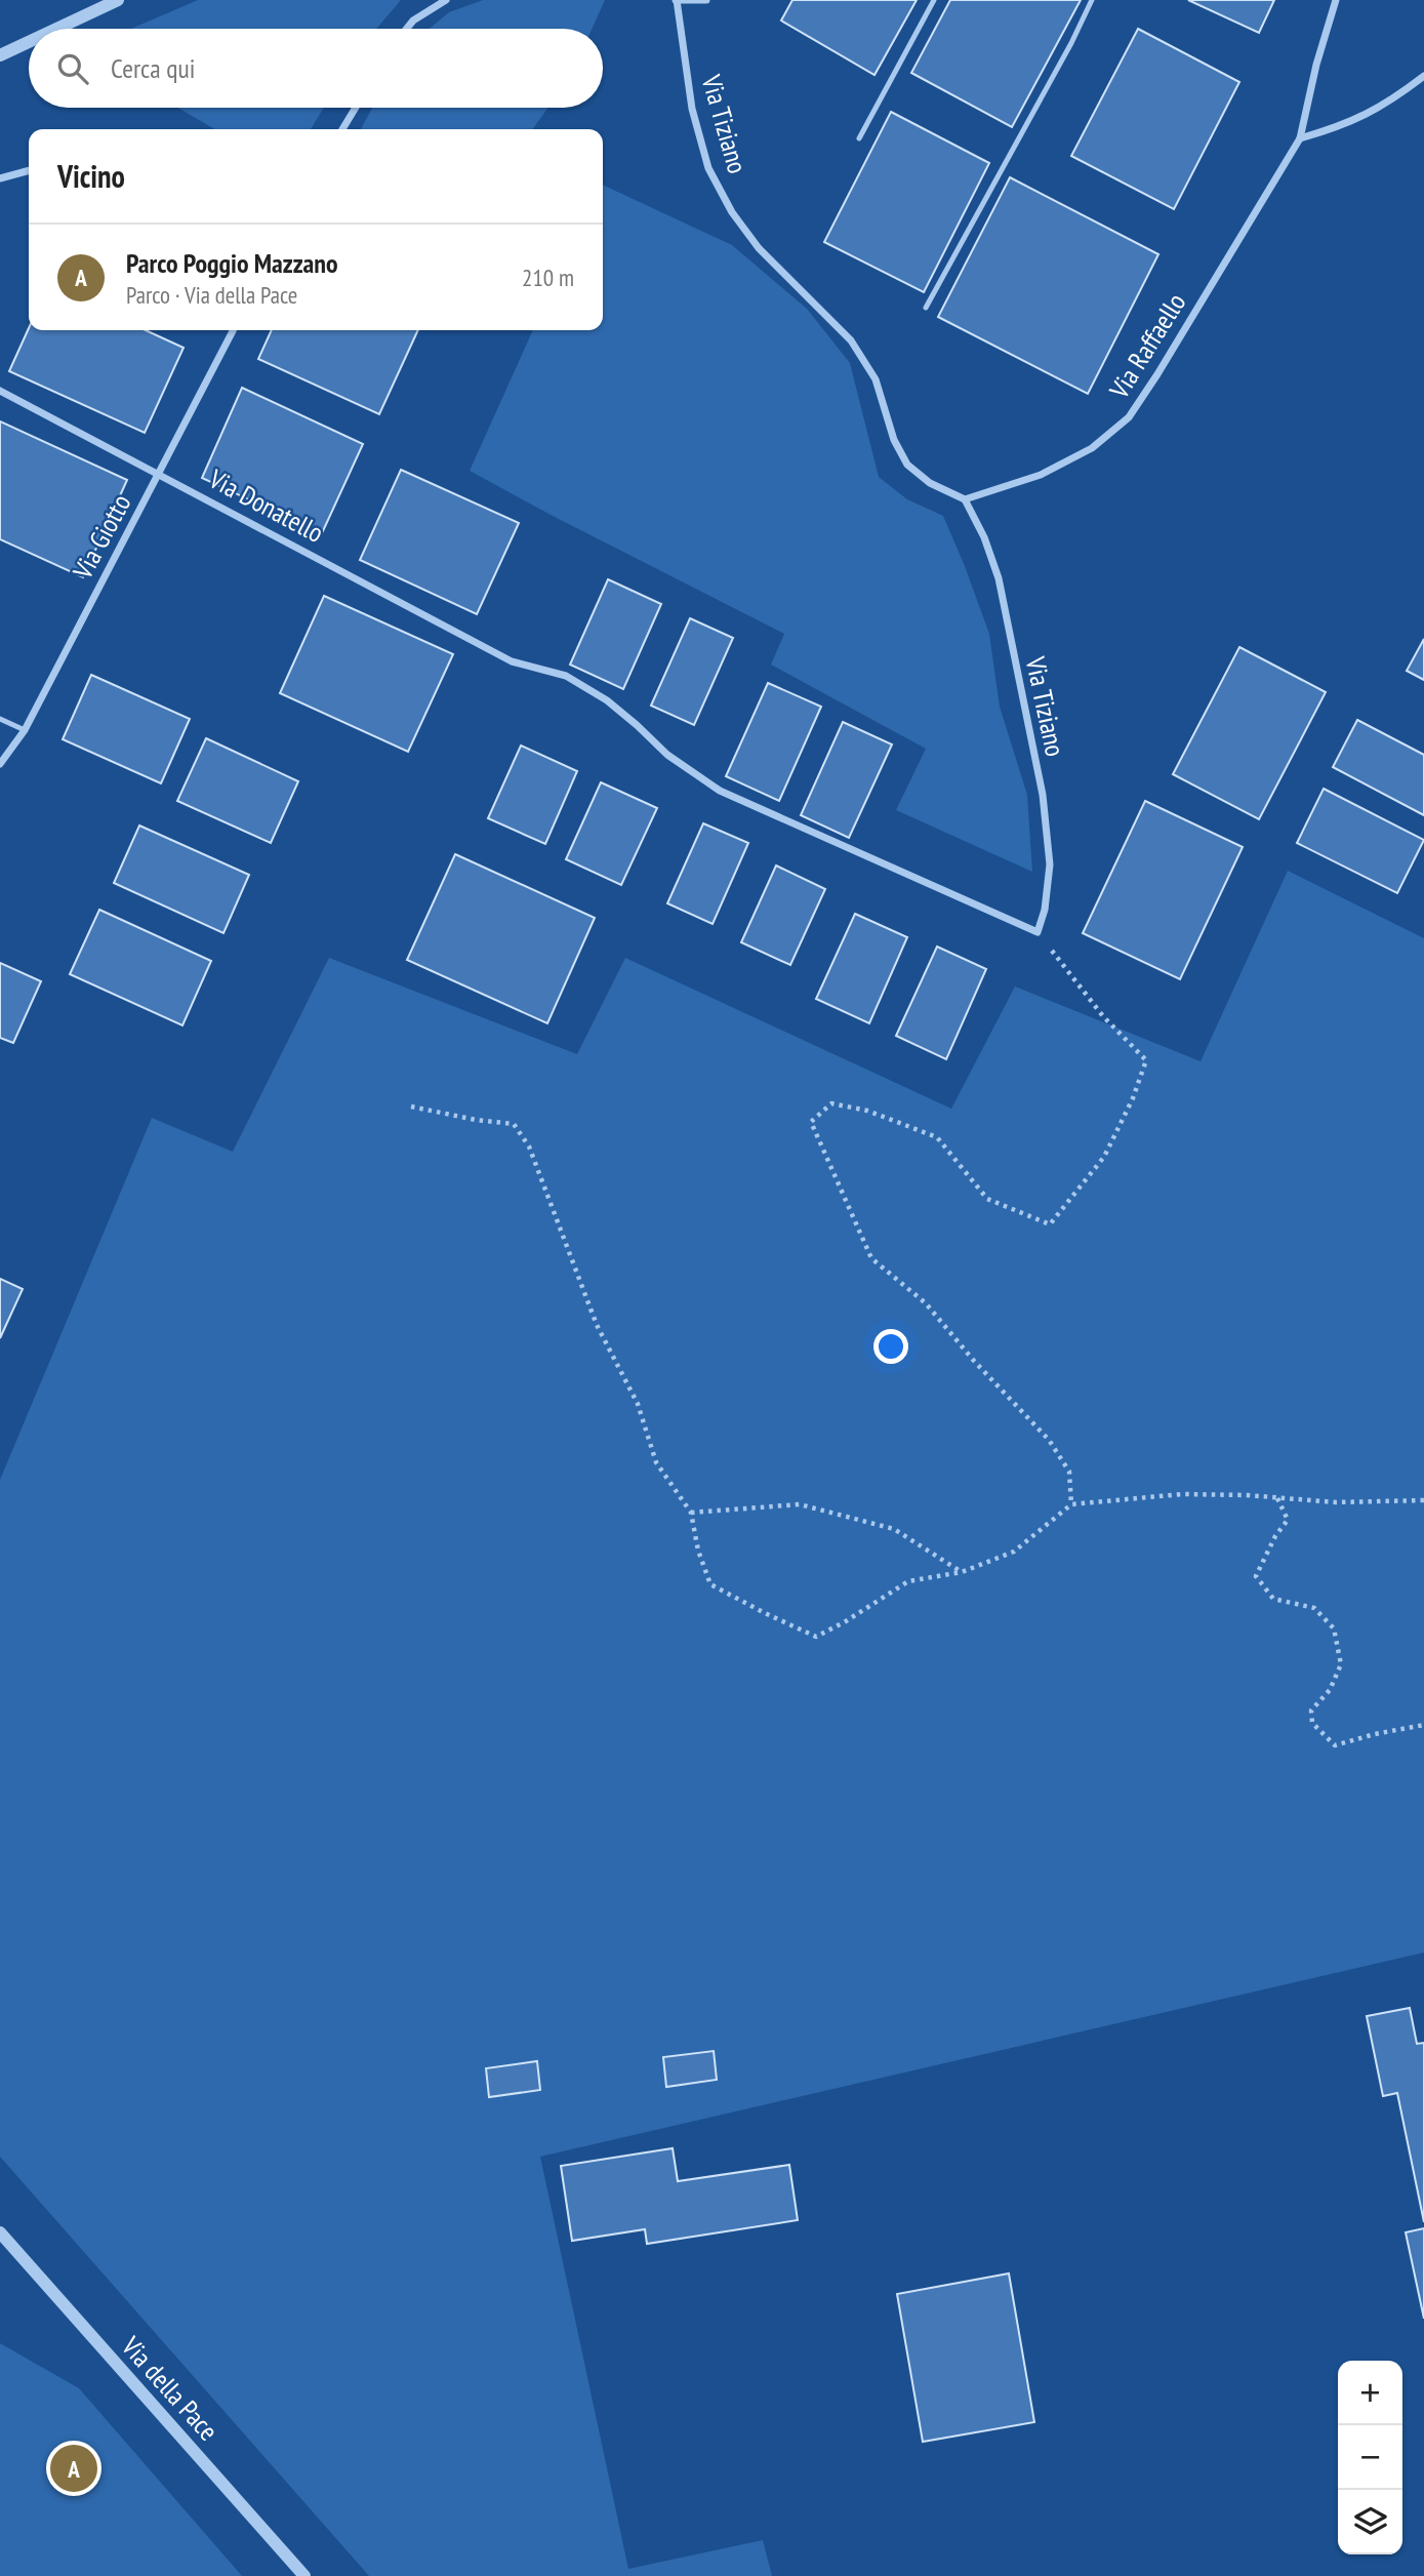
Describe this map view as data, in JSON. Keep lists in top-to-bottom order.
{
  "streets": {
    "street": [
      "Via Tiziano",
      "Via Raffaello",
      "Via Donatello",
      "Via Giotto",
      "Via della Pace"
    ]
  },
  "crossings": [
    ["Via Tiziano", "Via Raffaello"],
    ["Via Tiziano", "Via Donatello"],
    ["Via Donatello", "Via Giotto"]
  ],
  "page": {
    "search": "Cerca qui",
    "heading": "Vicino",
    "list": [
      {
        "mark": "A",
        "name": "Parco Poggio Mazzano",
        "note": "Parco · Via della Pace",
        "value": "210 m"
      }
    ],
    "map_buttons": ["+", "−"],
    "pins": "A"
  }
}
